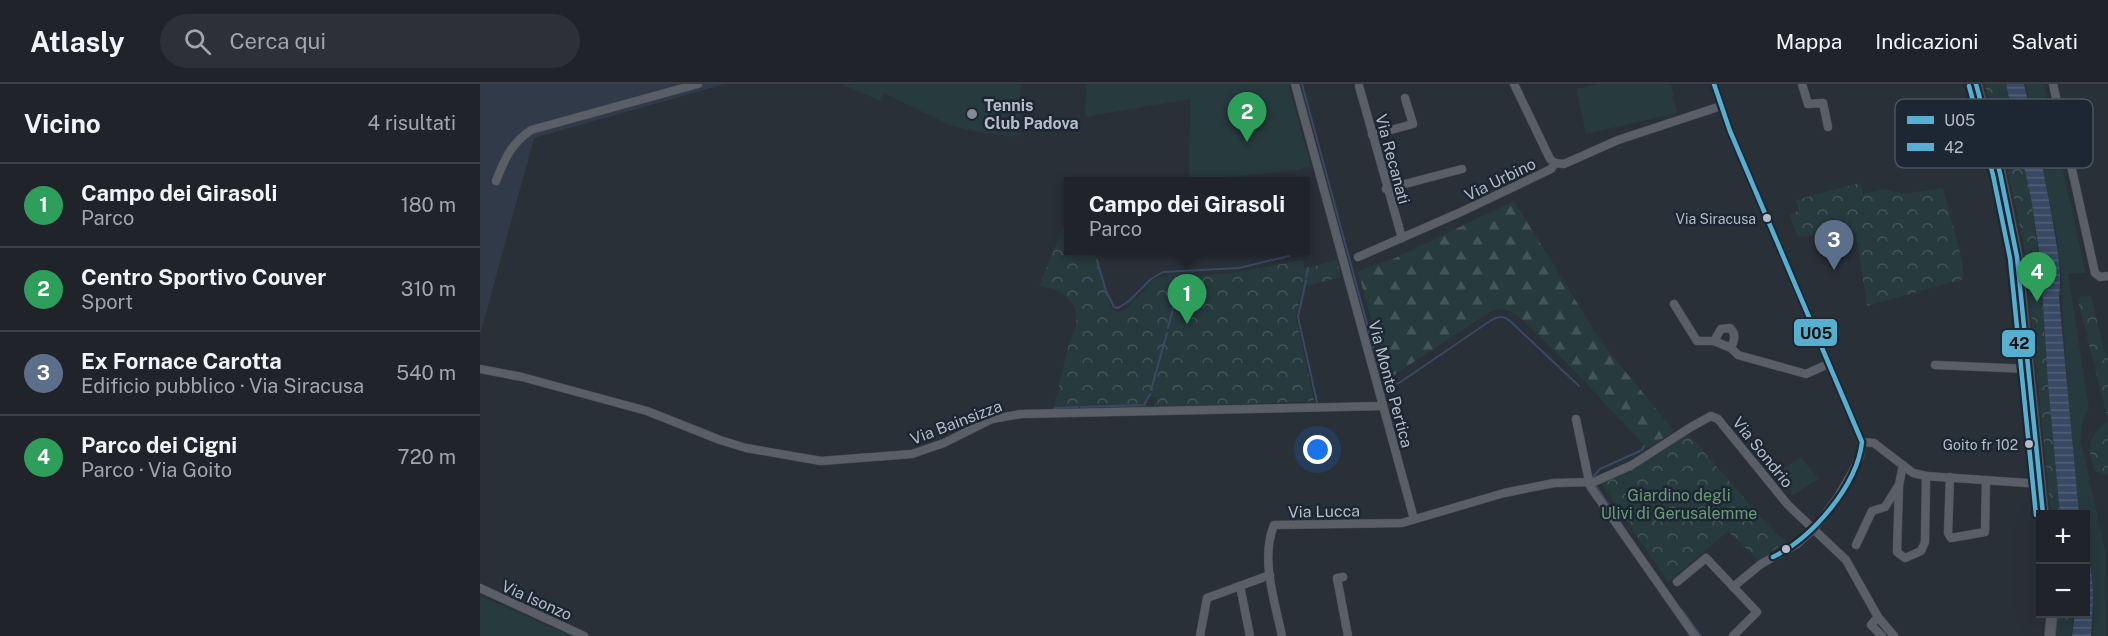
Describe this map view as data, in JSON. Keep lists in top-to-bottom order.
{
  "streets": {
    "street": [
      "Via Recanati",
      "Via Urbino",
      "Via Monte Pertica",
      "Via Bainsizza",
      "Via Sondrio",
      "Via Lucca",
      "Via Isonzo"
    ]
  },
  "crossings": [
    ["Via Recanati", "Via Urbino"],
    ["Via Monte Pertica", "Via Bainsizza"],
    ["Via Monte Pertica", "Via Lucca"]
  ],
  "parks": ["Giardino degli Ulivi di Gerusalemme"],
  "places": ["Tennis Club Padova", "Via Siracusa", "Goito fr 102"],
  "lines": ["transit line U05", "transit line 42"],
  "legend": ["U05", "42"],
  "page": {
    "header": "Atlasly",
    "search": "Cerca qui",
    "nav": ["Mappa", "Indicazioni", "Salvati"],
    "heading": ["Vicino", "4 risultati"],
    "pins": [
      "2",
      "3",
      "4",
      "1"
    ],
    "list": [
      {
        "mark": "1",
        "name": "Campo dei Girasoli",
        "note": "Parco",
        "value": "180 m"
      },
      {
        "mark": "2",
        "name": "Centro Sportivo Couver",
        "note": "Sport",
        "value": "310 m"
      },
      {
        "mark": "3",
        "name": "Ex Fornace Carotta",
        "note": "Edificio pubblico · Via Siracusa",
        "value": "540 m"
      },
      {
        "mark": "4",
        "name": "Parco dei Cigni",
        "note": "Parco · Via Goito",
        "value": "720 m"
      }
    ],
    "popup": ["Campo dei Girasoli", "Parco"],
    "map_buttons": ["+", "−"]
  }
}
